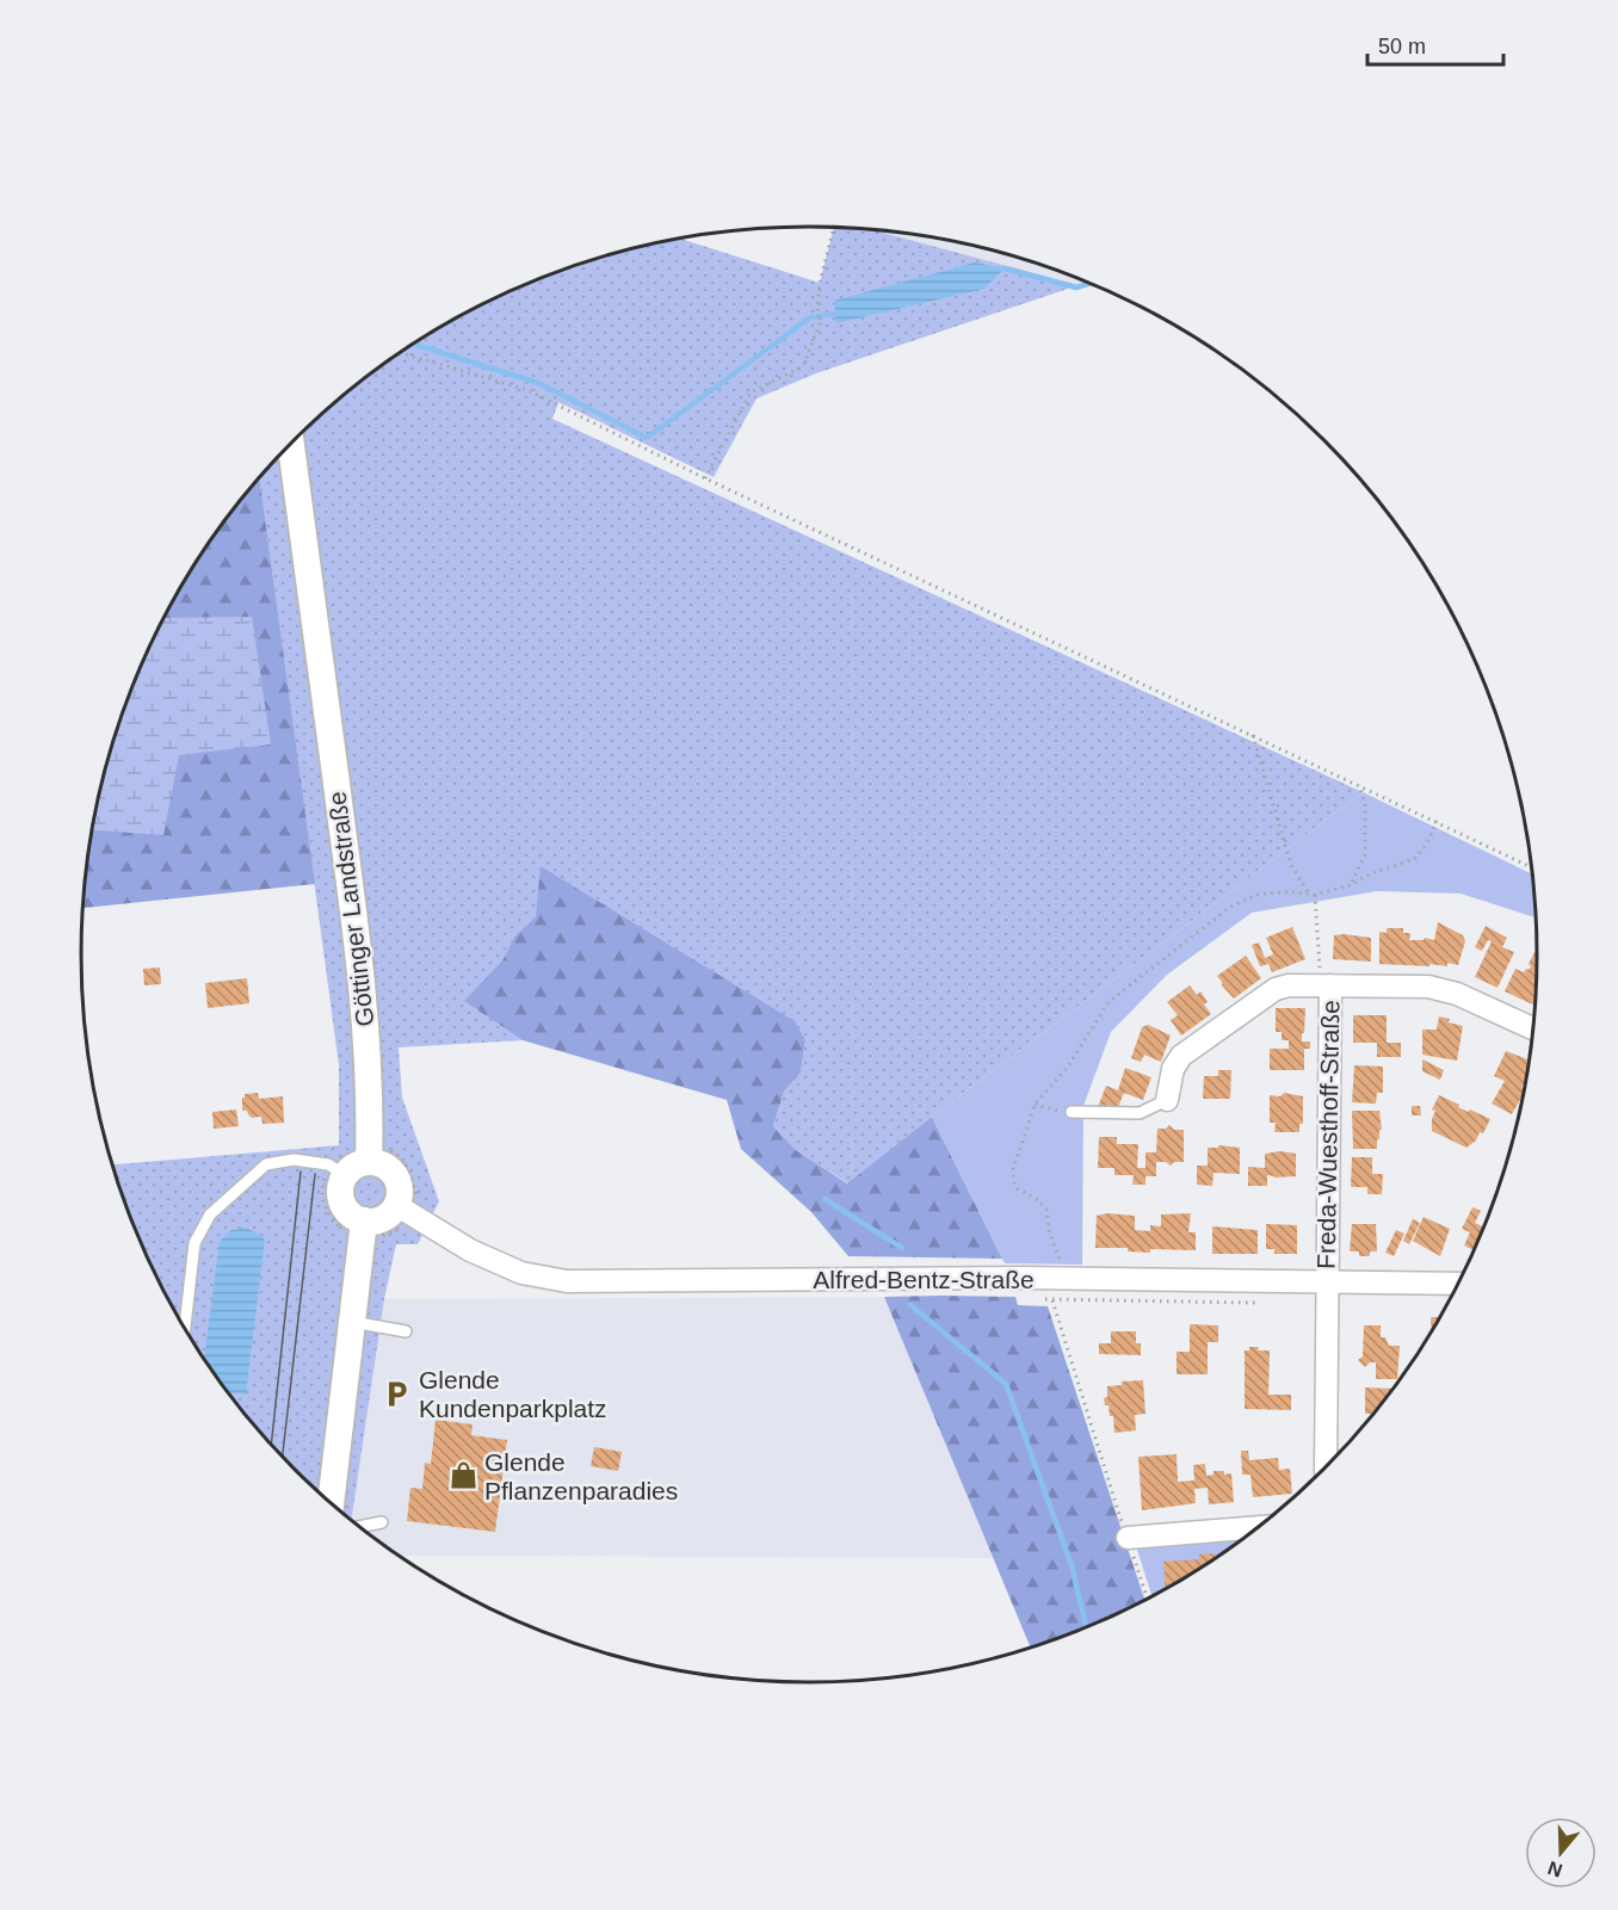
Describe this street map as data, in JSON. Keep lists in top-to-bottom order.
{
  "streets": {
    "street": ["Göttinger Landstraße", "Freda-Wuesthoff-Straße", "Alfred-Bentz-Straße"]
  },
  "crossings": [
    ["Freda-Wuesthoff-Straße", "Alfred-Bentz-Straße"]
  ],
  "places": {
    "parking": ["Glende Kundenparkplatz"],
    "shop": ["Glende Pflanzenparadies"]
  },
  "scale_bar": "50 m",
  "north": "bottom"
}
